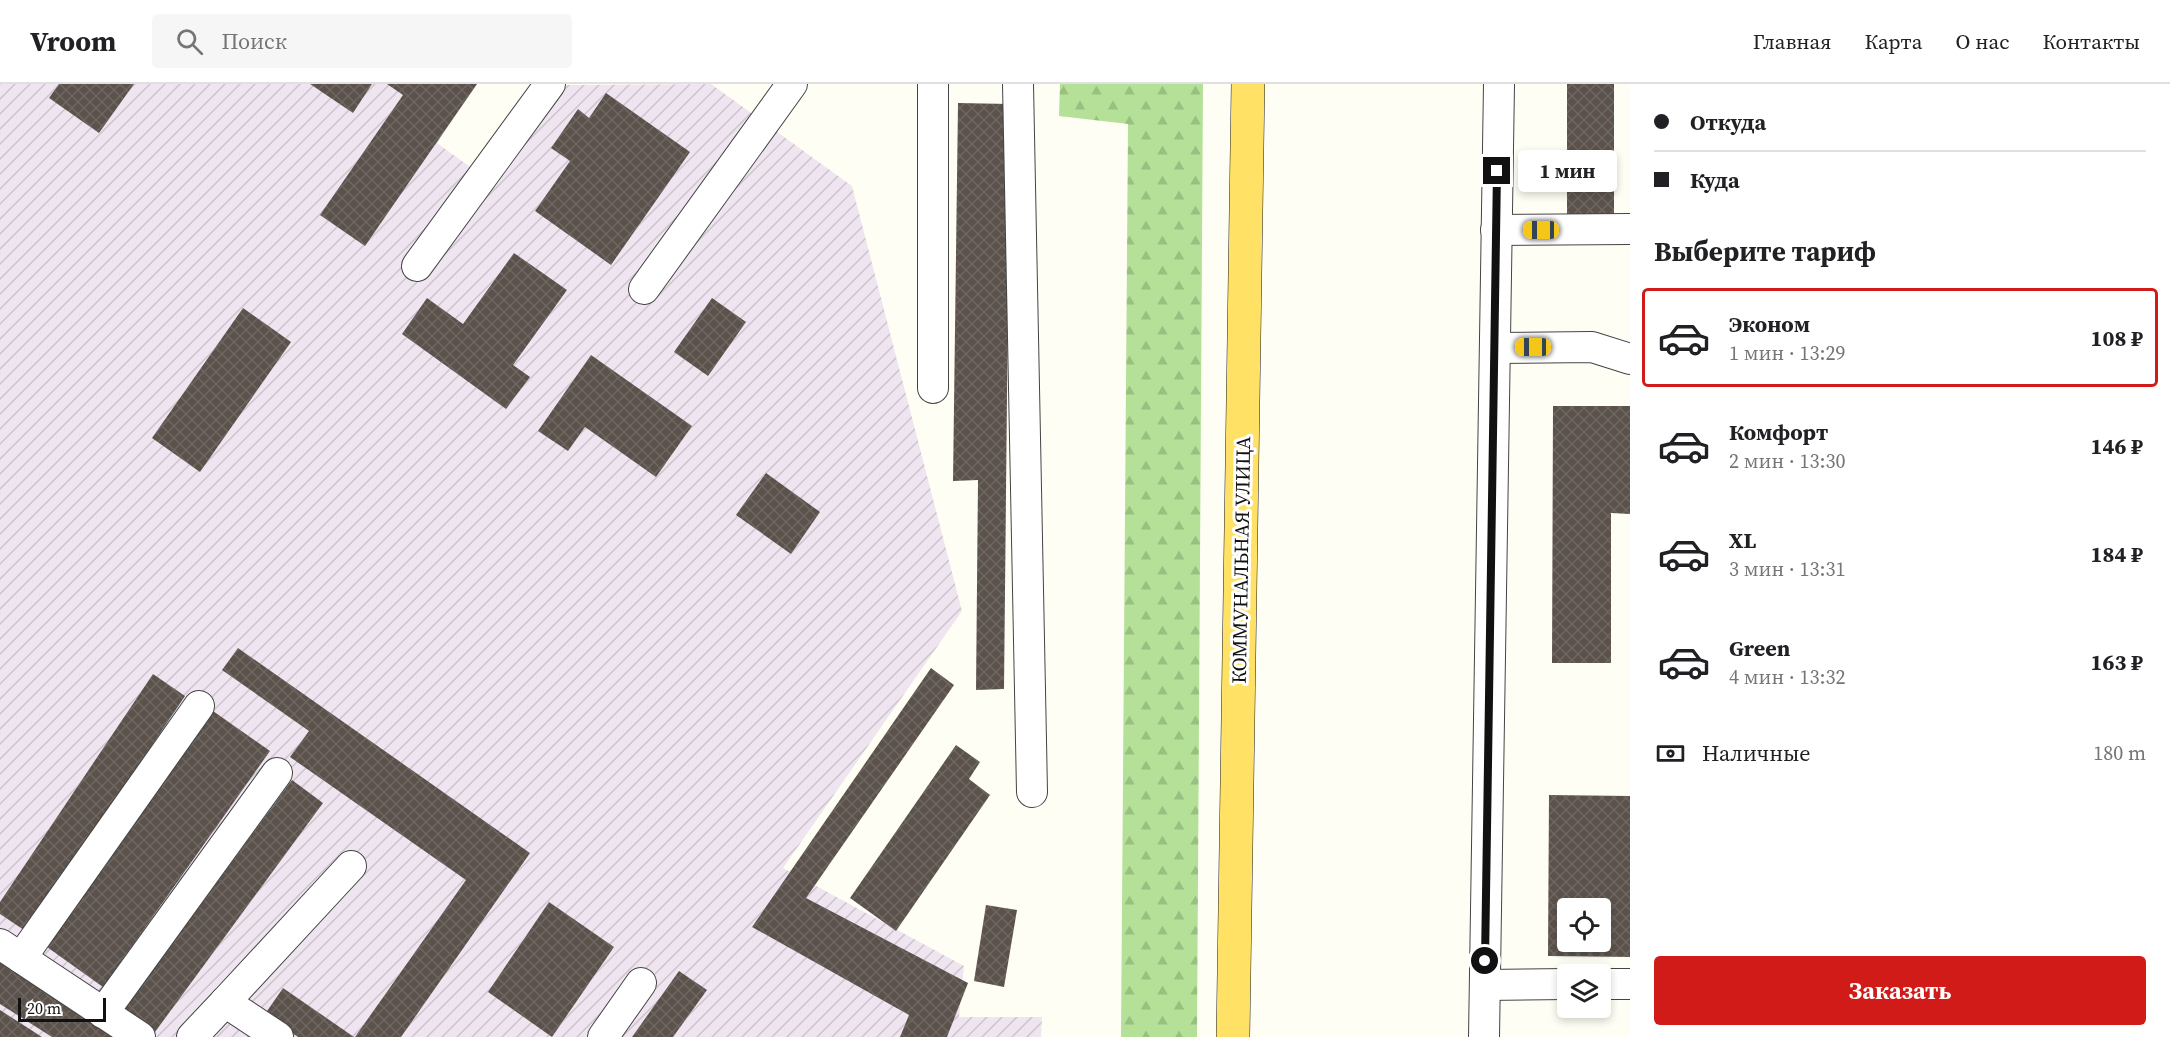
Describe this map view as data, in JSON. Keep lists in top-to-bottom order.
{
  "streets": {
    "main road": ["КОММУНАЛЬНАЯ УЛИЦА"]
  },
  "scale_bar": "20 m",
  "page": {
    "header": "Vroom",
    "search": "Поиск",
    "nav": [
      "Главная",
      "Карта",
      "О нас",
      "Контакты"
    ],
    "banner": ["Откуда", "Куда"],
    "bubble": "1 мин",
    "heading": "Выберите тариф",
    "list": [
      {
        "name": "Эконом",
        "note": "1 мин · 13:29",
        "value": "108 ₽"
      },
      {
        "name": "Комфорт",
        "note": "2 мин · 13:30",
        "value": "146 ₽"
      },
      {
        "name": "XL",
        "note": "3 мин · 13:31",
        "value": "184 ₽"
      },
      {
        "name": "Green",
        "note": "4 мин · 13:32",
        "value": "163 ₽"
      }
    ],
    "pay": ["Наличные", "180 m"],
    "buttons": "Заказать",
    "scale": "20 m"
  }
}
